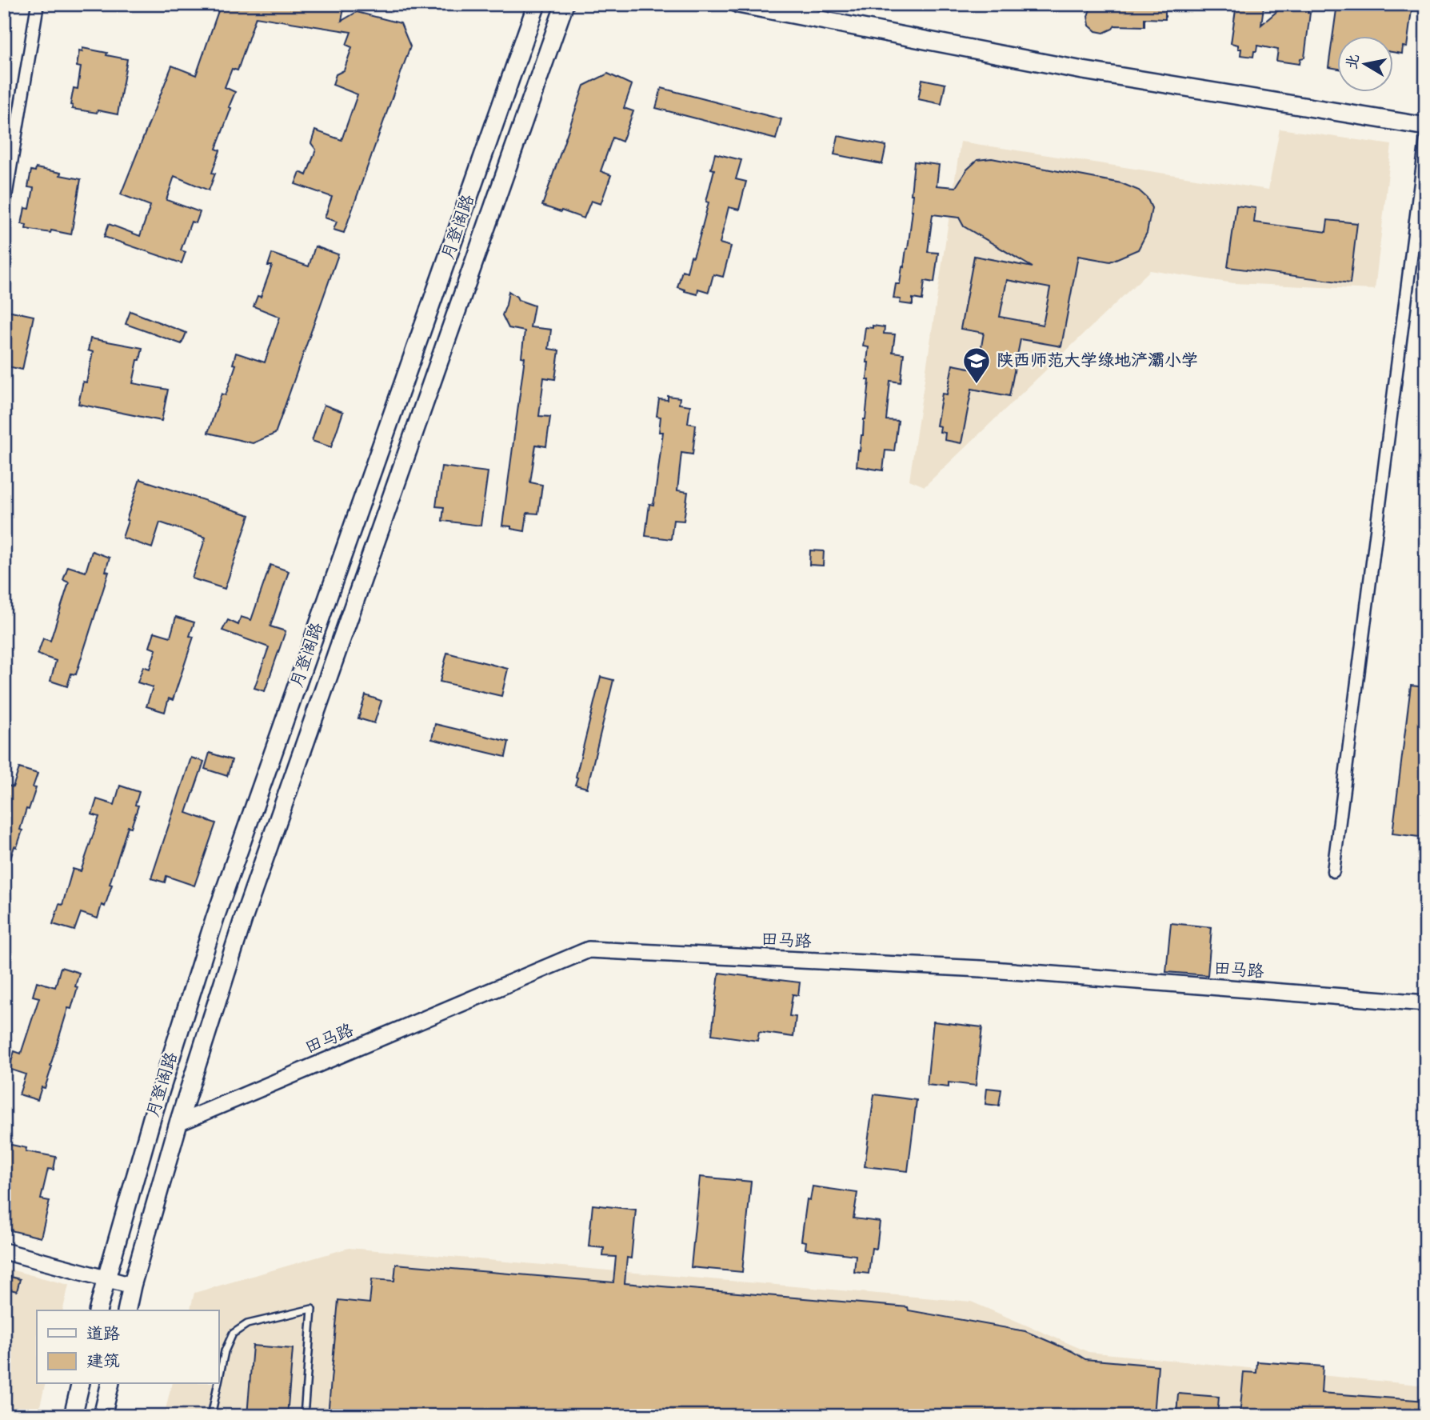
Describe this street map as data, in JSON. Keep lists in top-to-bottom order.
{
  "streets": {
    "main road": ["月登阁路"],
    "street": ["田马路"]
  },
  "crossings": [
    ["月登阁路", "田马路"]
  ],
  "places": {
    "school or university": ["陕西师范大学绿地浐灞小学"]
  },
  "legend": ["道路", "建筑"],
  "north": "left"
}
